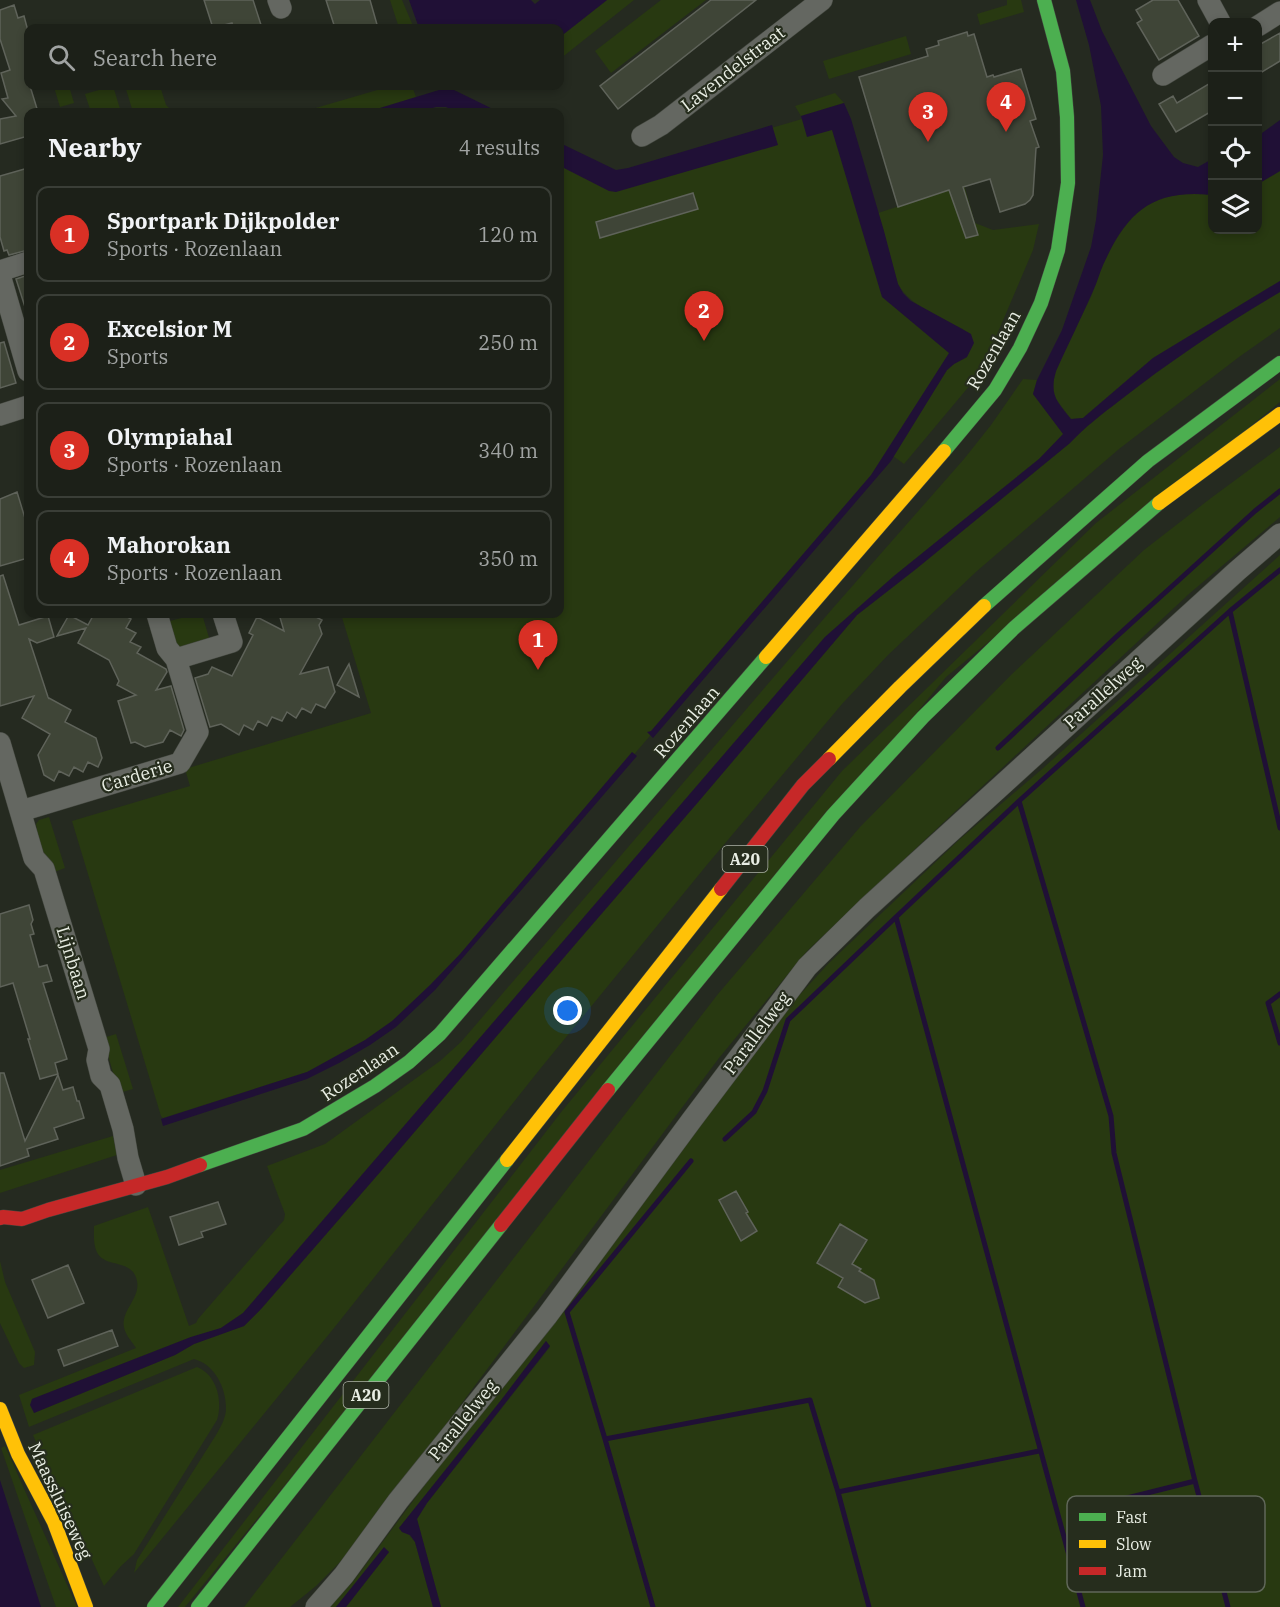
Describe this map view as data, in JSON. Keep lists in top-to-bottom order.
{
  "streets": {
    "main road": ["Rozenlaan", "A20", "Maassluiseweg"],
    "street": [
      "Lavendelstraat",
      "Parallelweg",
      "Carderie",
      "Lijnbaan"
    ]
  },
  "crossings": [
    ["Rozenlaan", "Lijnbaan"],
    ["Carderie", "Lijnbaan"]
  ],
  "legend": ["Fast", "Slow", "Jam"],
  "page": {
    "map_buttons": ["+", "−"],
    "search": "Search here",
    "pins": [
      "4",
      "3",
      "2",
      "1"
    ],
    "heading": ["Nearby", "4 results"],
    "list": [
      {
        "mark": "1",
        "name": "Sportpark Dijkpolder",
        "note": "Sports · Rozenlaan",
        "value": "120 m"
      },
      {
        "mark": "2",
        "name": "Excelsior M",
        "note": "Sports",
        "value": "250 m"
      },
      {
        "mark": "3",
        "name": "Olympiahal",
        "note": "Sports · Rozenlaan",
        "value": "340 m"
      },
      {
        "mark": "4",
        "name": "Mahorokan",
        "note": "Sports · Rozenlaan",
        "value": "350 m"
      }
    ]
  }
}
